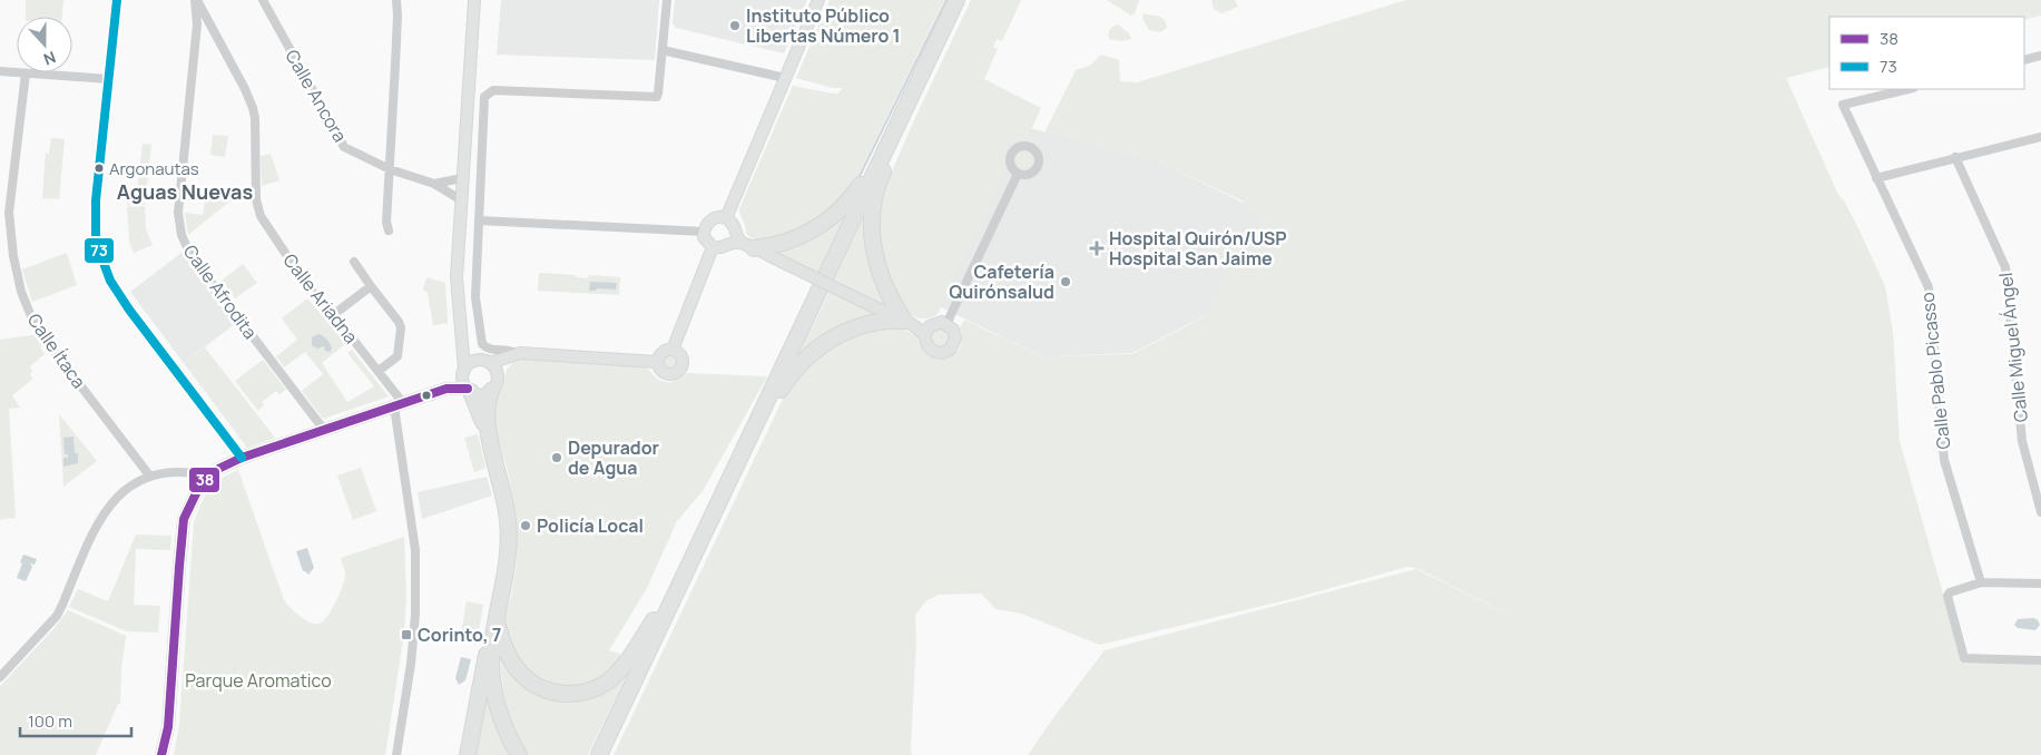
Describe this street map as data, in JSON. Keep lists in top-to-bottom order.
{
  "streets": {
    "street": [
      "Calle Ancora",
      "Calle Afrodita",
      "Calle Ariadna",
      "Calle Miguel Ángel",
      "Calle Ítaca",
      "Calle Pablo Picasso"
    ]
  },
  "crossings": [
    ["Calle Afrodita", "Calle Ariadna"]
  ],
  "districts": ["Aguas Nuevas"],
  "parks": ["Parque Aromatico"],
  "places": {
    "other": [
      "Instituto Público Libertas Número 1",
      "Argonautas",
      "Cafetería Quirónsalud",
      "Depurador de Agua",
      "Policía Local"
    ],
    "health": ["Hospital Quirón/USP Hospital San Jaime"],
    "transit": ["Corinto, 7"]
  },
  "lines": ["transit line 73", "transit line 38"],
  "legend": ["38", "73"],
  "scale_bar": "100 m",
  "north": "bottom"
}
